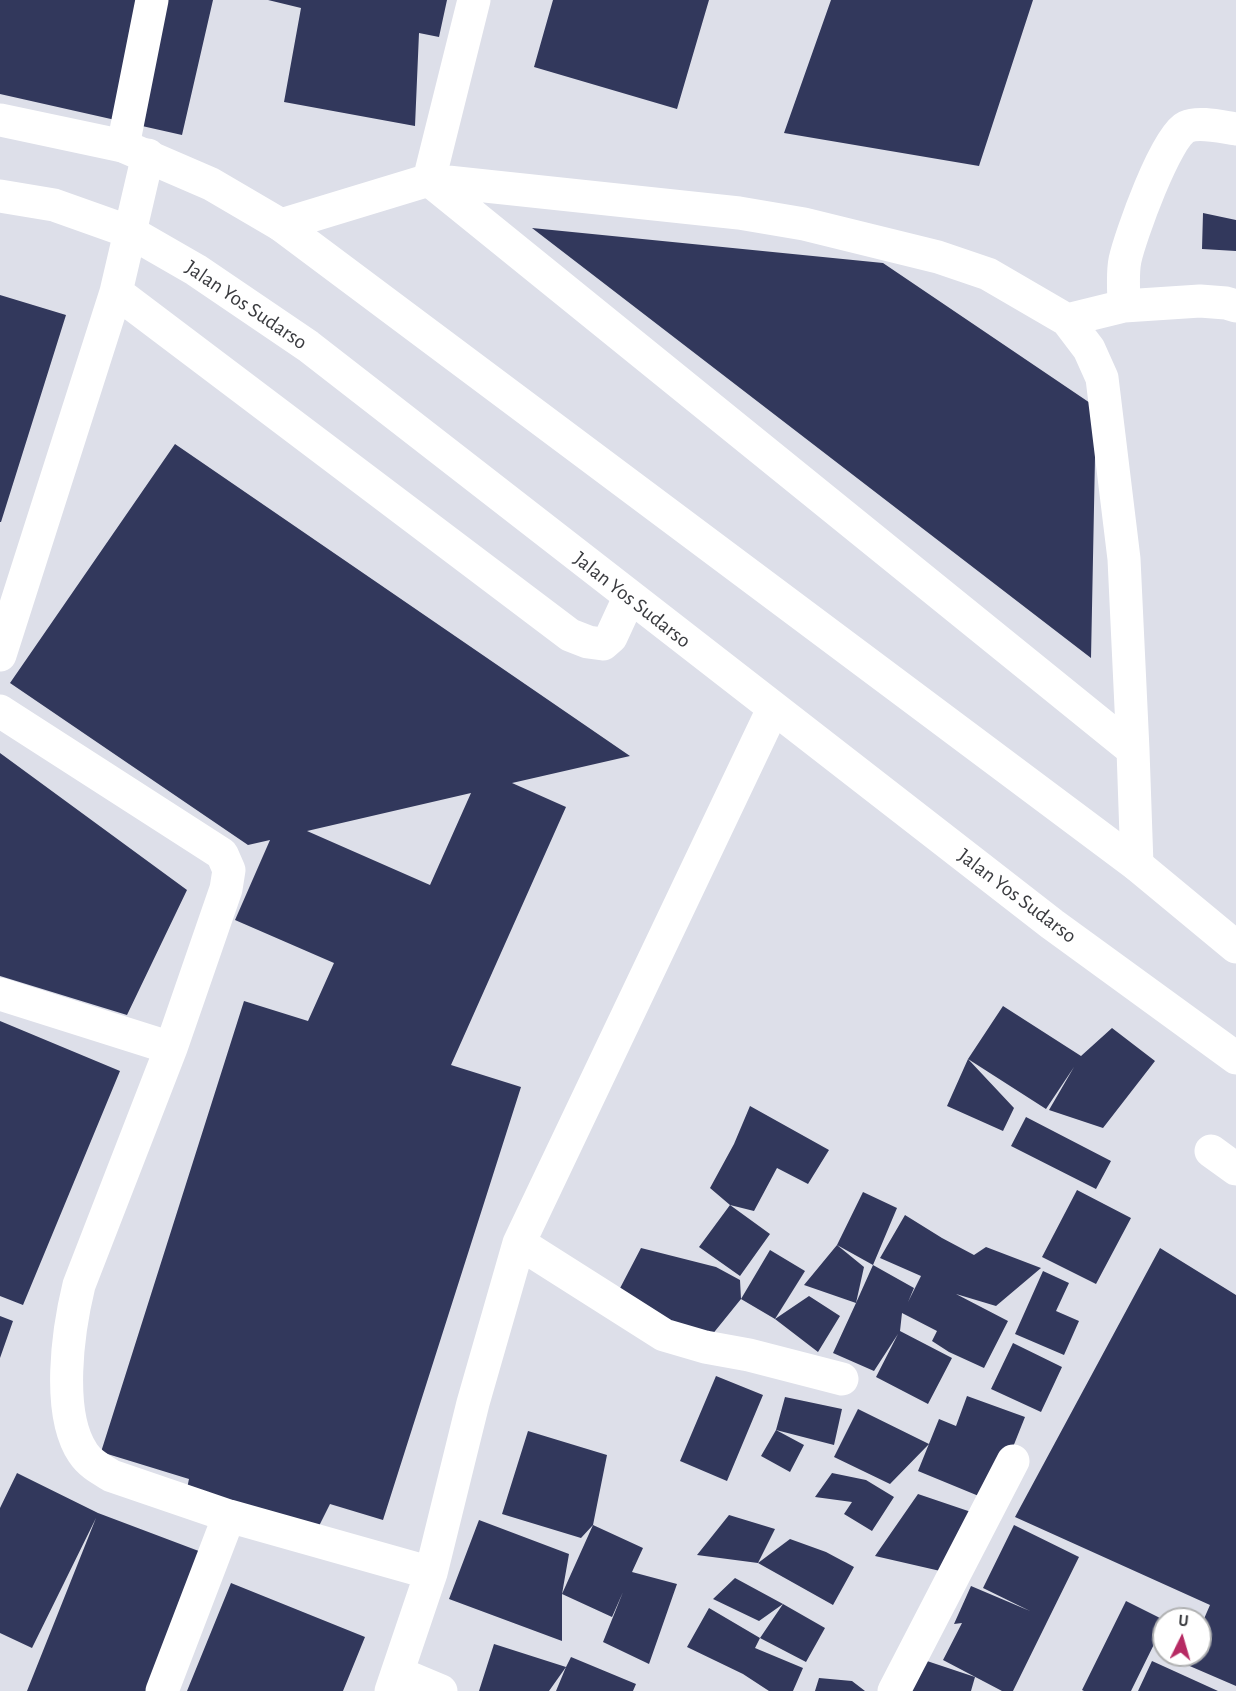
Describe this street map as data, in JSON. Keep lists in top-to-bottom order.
{
  "streets": {
    "main road": ["Jalan Yos Sudarso"]
  },
  "north": "top"
}
